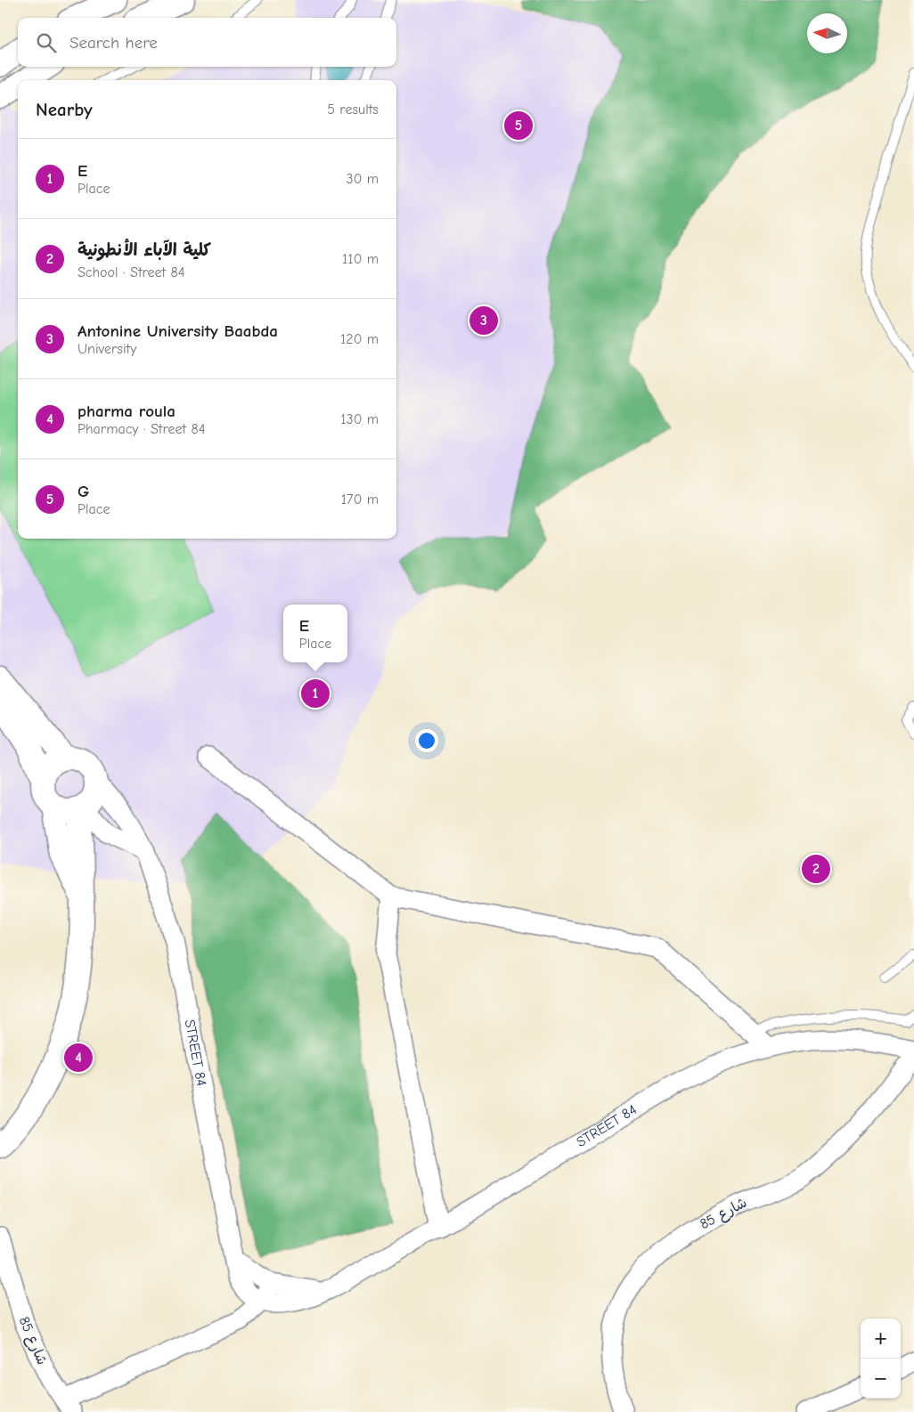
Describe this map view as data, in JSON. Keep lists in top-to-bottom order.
{
  "streets": {
    "street": ["STREET 84", "شارع 85"]
  },
  "north": "left",
  "page": {
    "search": "Search here",
    "heading": ["Nearby", "5 results"],
    "pins": [
      "5",
      "3",
      "1",
      "2",
      "4"
    ],
    "list": [
      {
        "mark": "1",
        "name": "E",
        "note": "Place",
        "value": "30 m"
      },
      {
        "mark": "2",
        "name": "كلية الآباء الأنطونية",
        "note": "School · Street 84",
        "value": "110 m"
      },
      {
        "mark": "3",
        "name": "Antonine University Baabda",
        "note": "University",
        "value": "120 m"
      },
      {
        "mark": "4",
        "name": "pharma roula",
        "note": "Pharmacy · Street 84",
        "value": "130 m"
      },
      {
        "mark": "5",
        "name": "G",
        "note": "Place",
        "value": "170 m"
      }
    ],
    "popup": ["E", "Place"],
    "map_buttons": ["+", "−"]
  }
}
